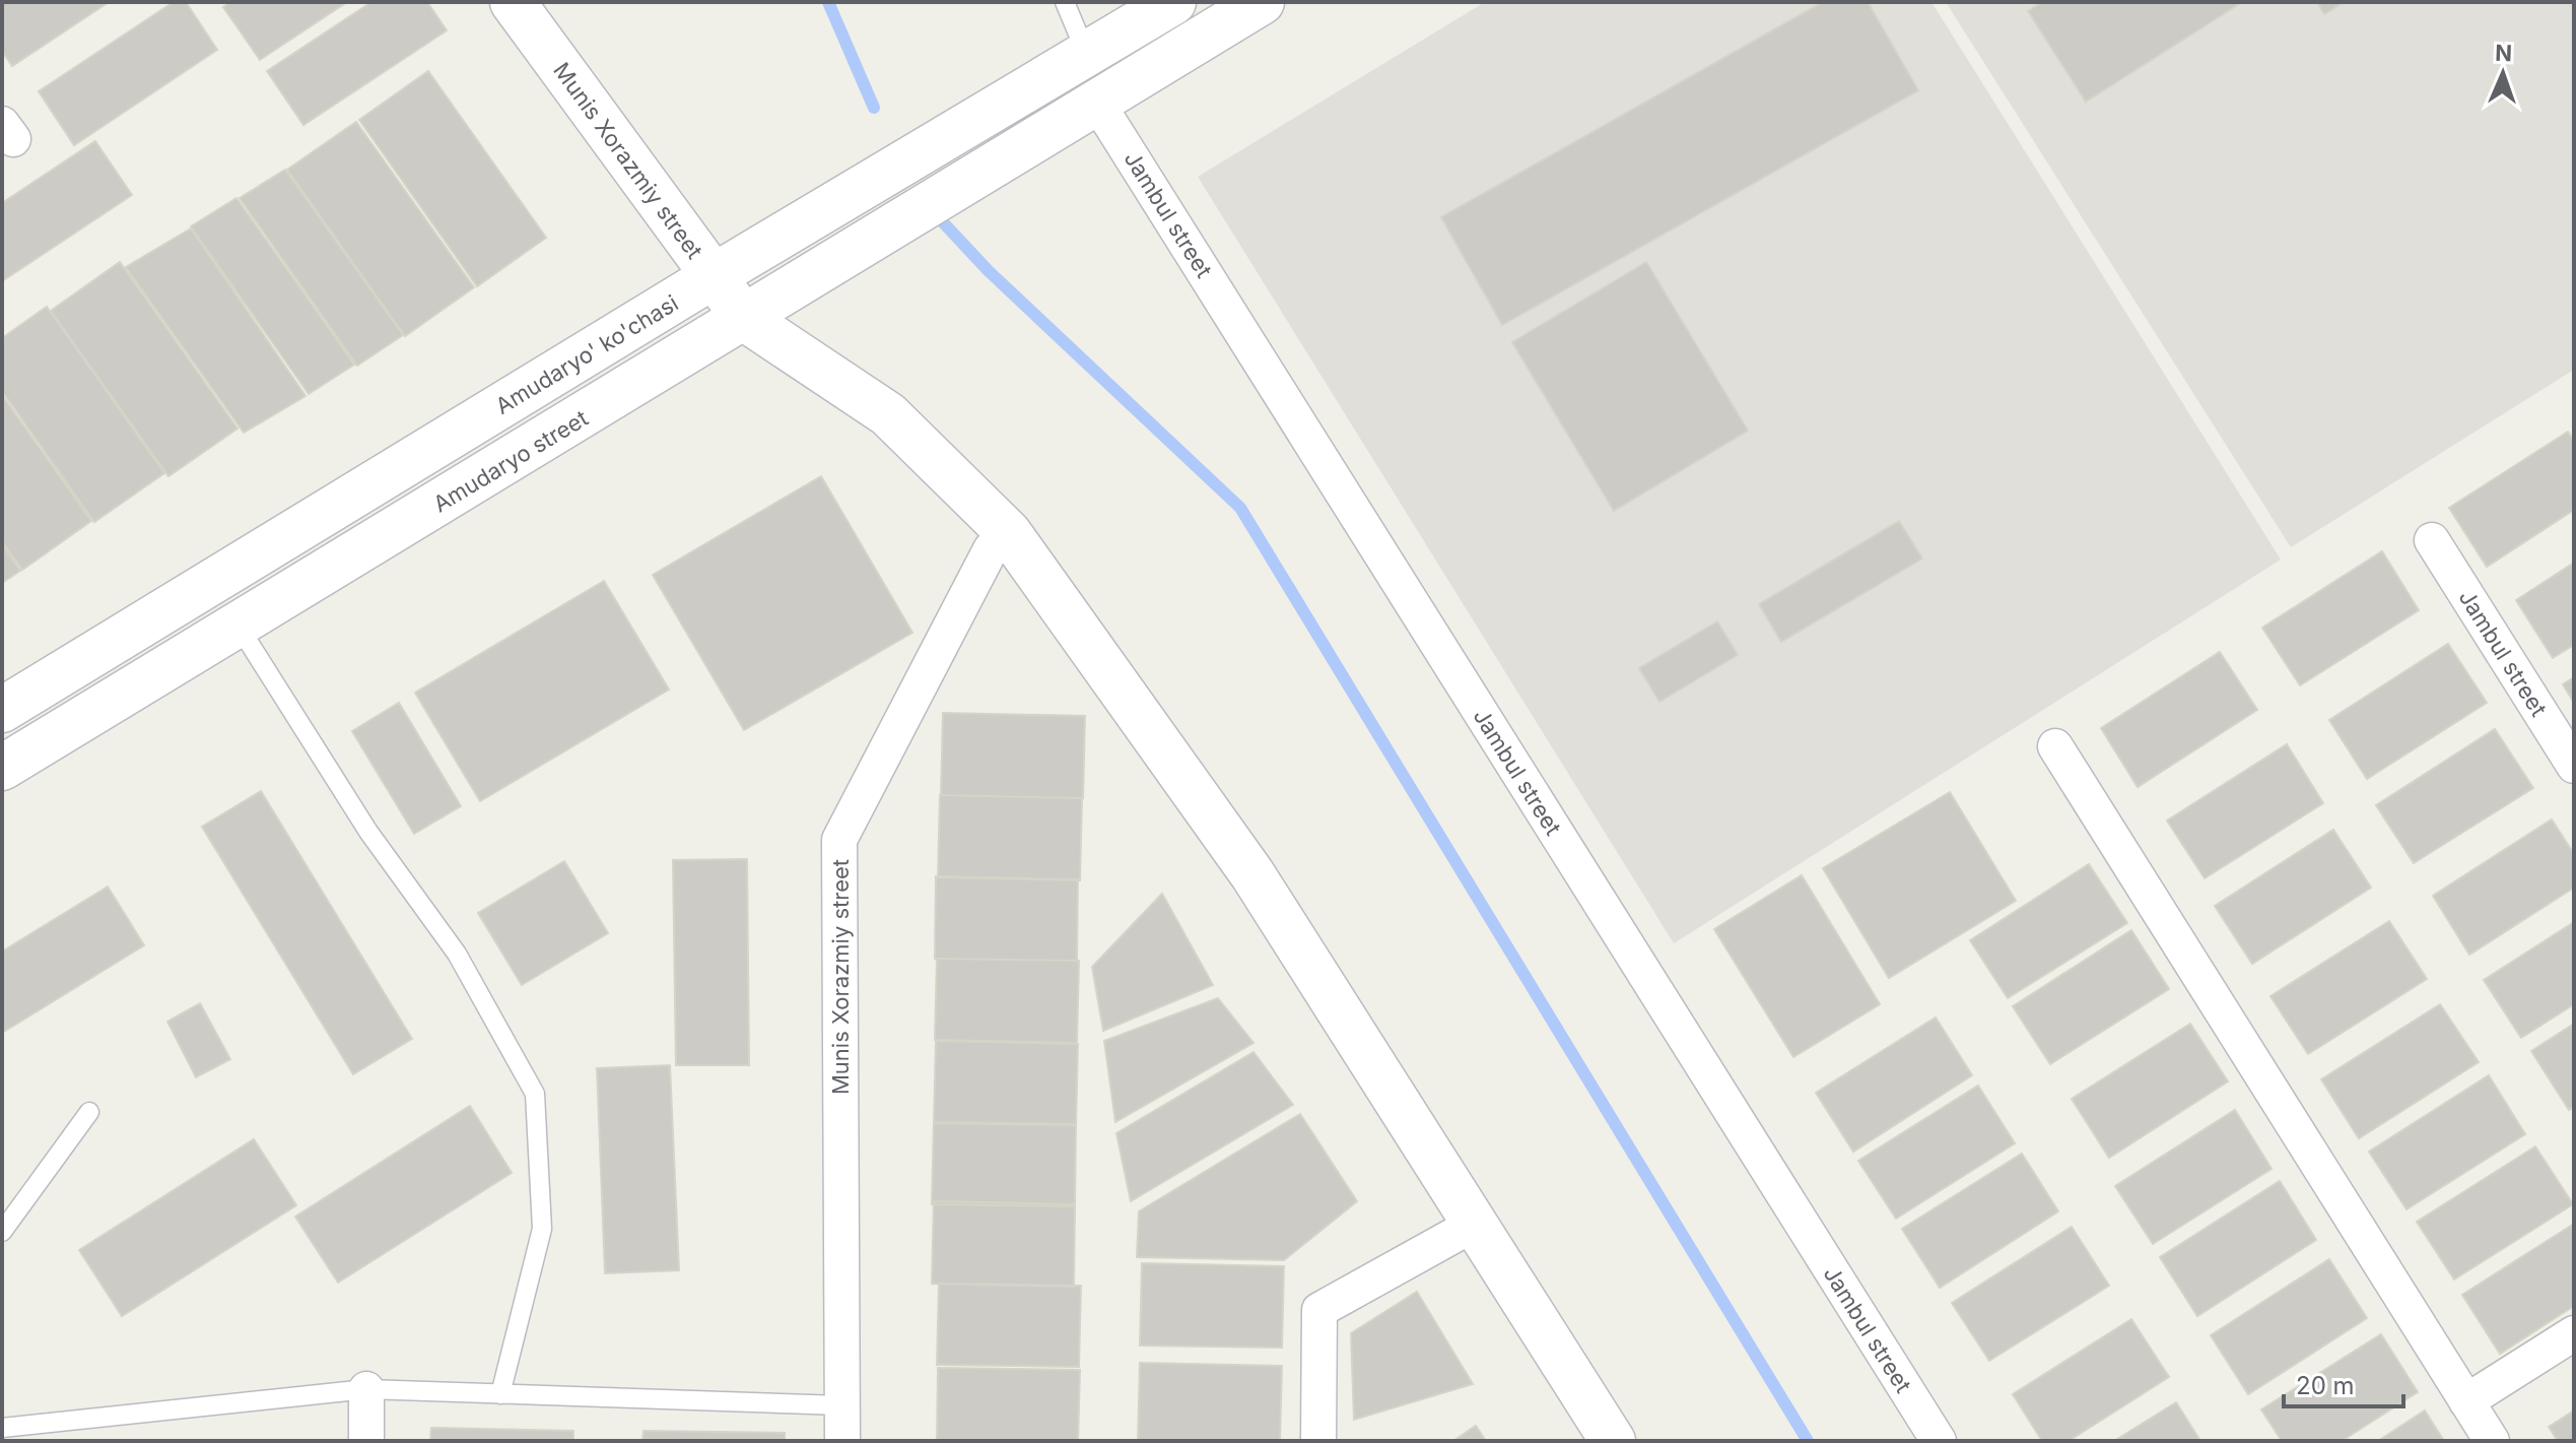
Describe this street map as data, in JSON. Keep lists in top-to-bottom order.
{
  "streets": {
    "street": [
      "Munis Xorazmiy street",
      "Jambul street",
      "Amudaryo' ko'chasi",
      "Amudaryo street"
    ]
  },
  "crossings": [
    ["Munis Xorazmiy street", "Amudaryo' ko'chasi"],
    ["Munis Xorazmiy street", "Amudaryo street"],
    ["Jambul street", "Amudaryo street"]
  ],
  "scale_bar": "20 m",
  "north": "top"
}
